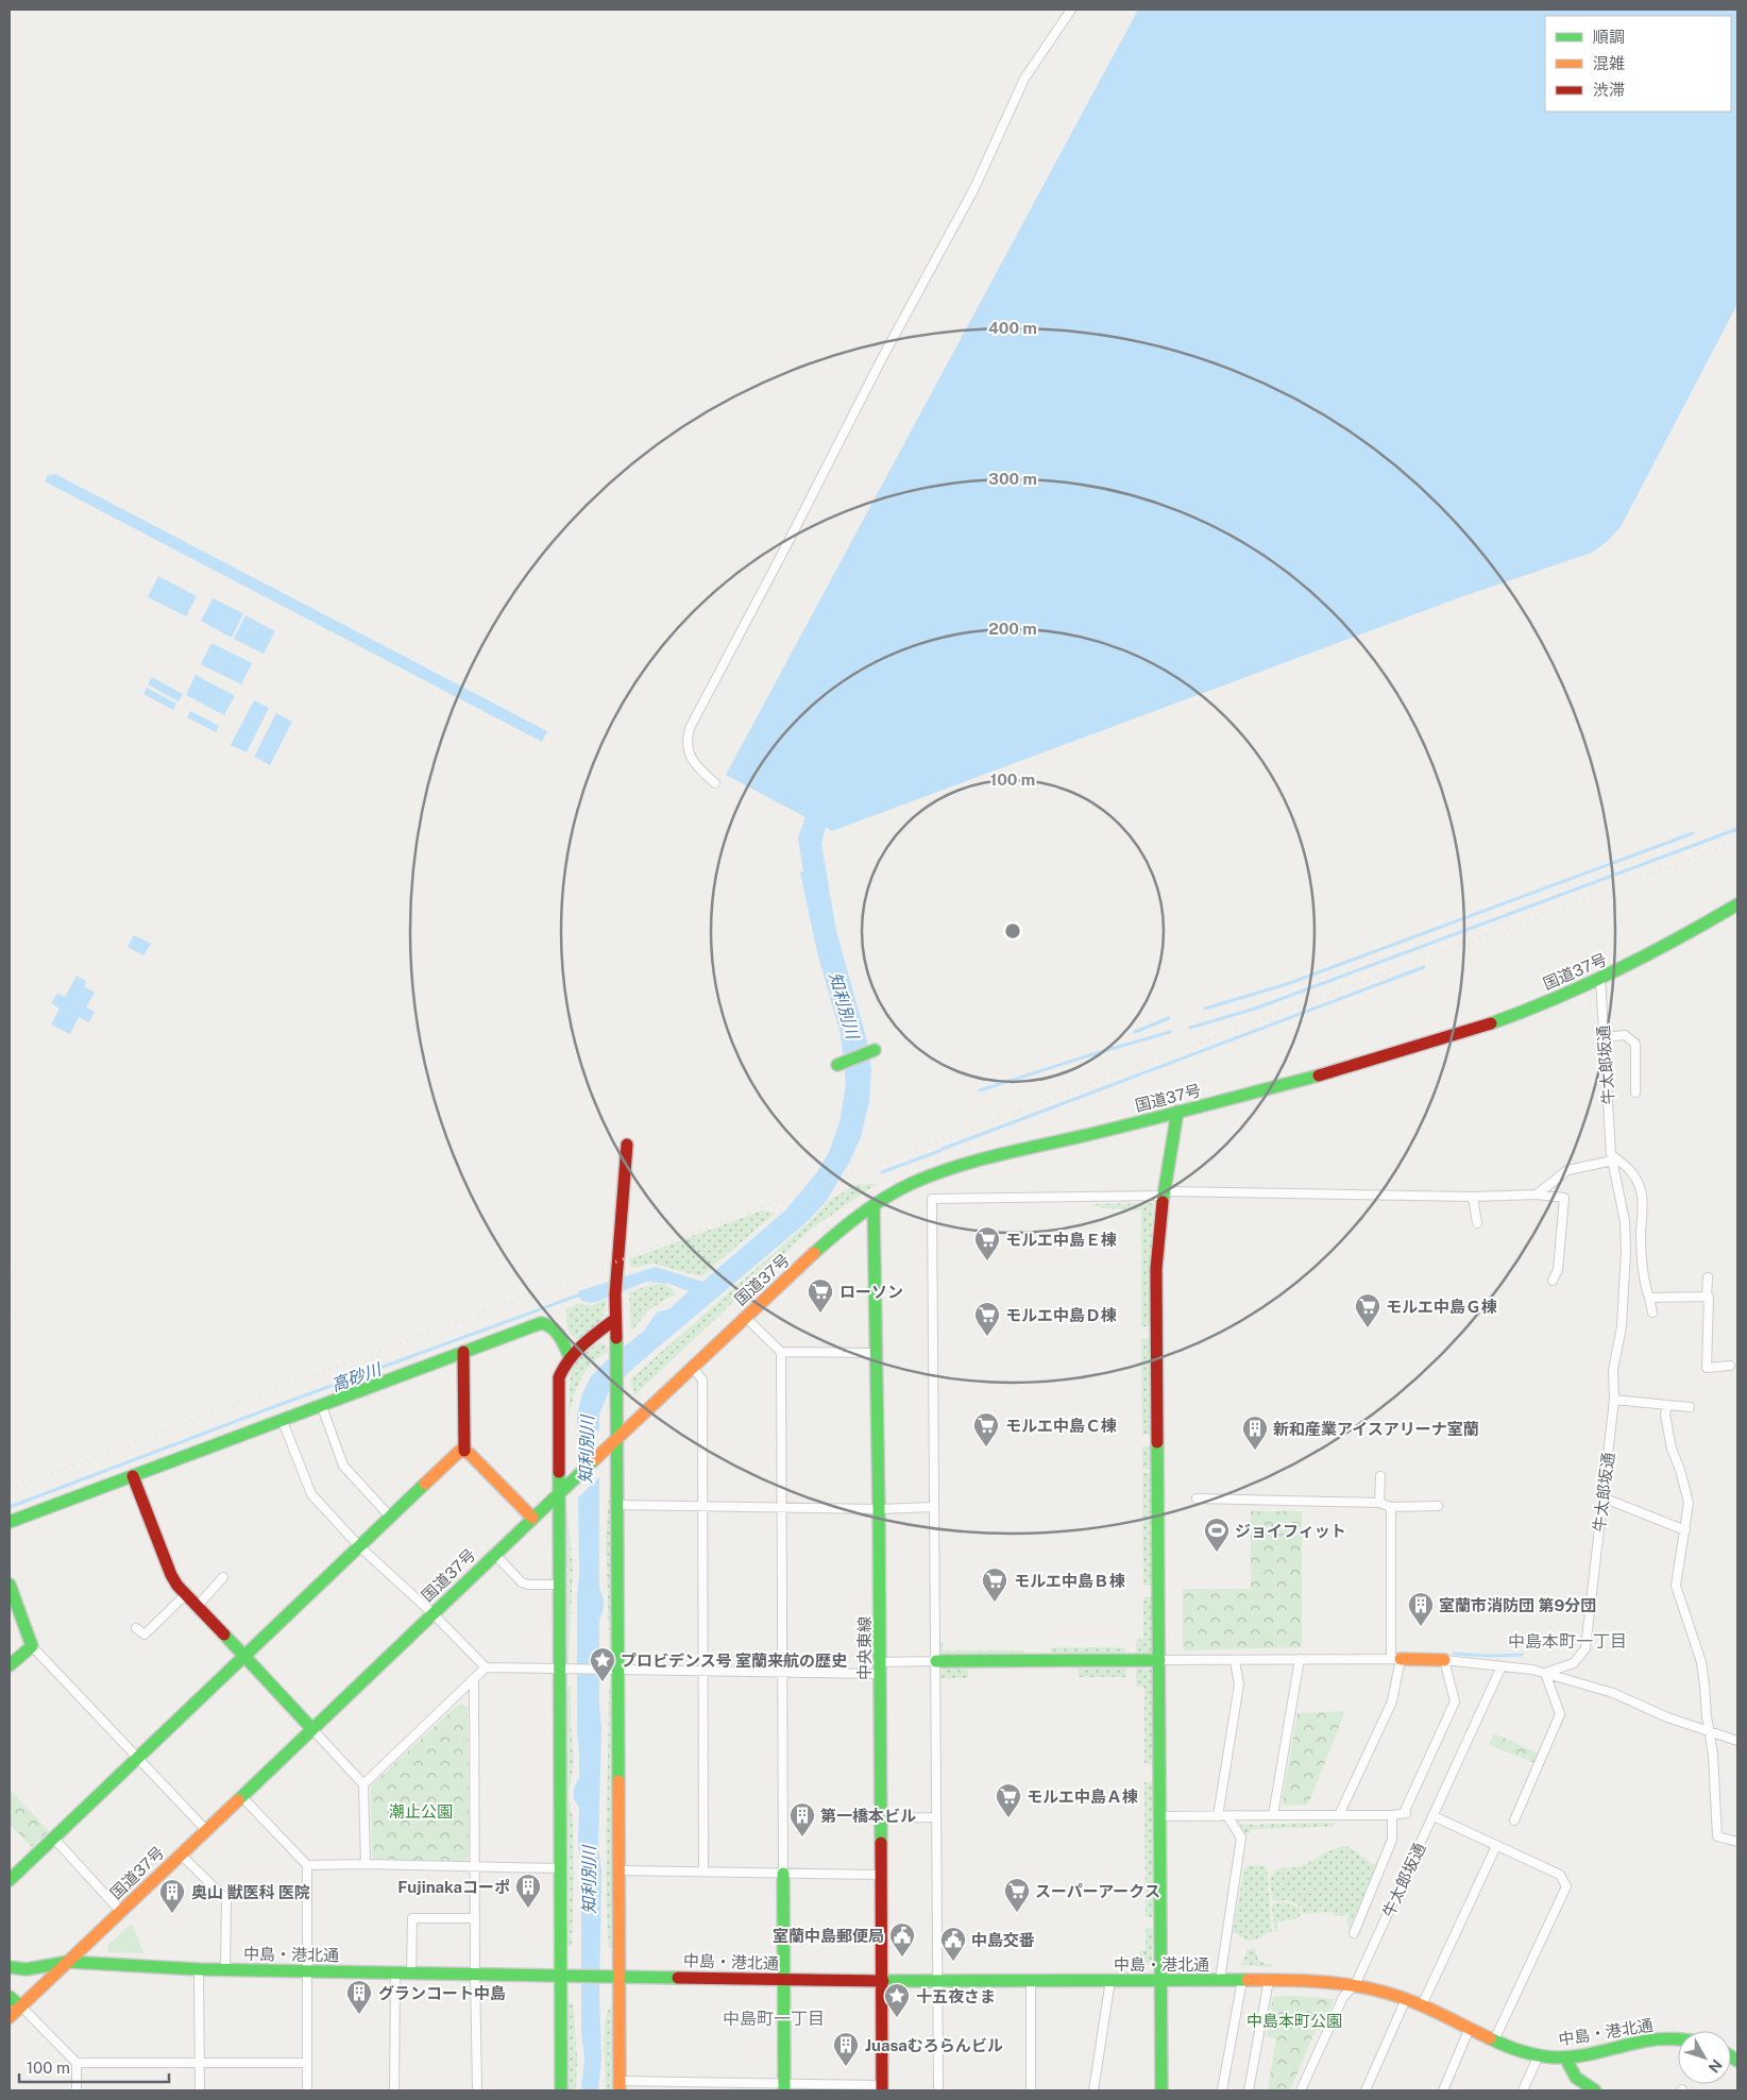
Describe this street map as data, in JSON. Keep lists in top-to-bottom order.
{
  "streets": {
    "main road": ["国道37号", "中央東線", "中島・港北通"],
    "street": ["牛太郎坂通"]
  },
  "crossings": [
    ["国道37号", "牛太郎坂通"],
    ["国道37号", "中央東線"],
    ["国道37号", "中島・港北通"],
    ["牛太郎坂通", "中島・港北通"],
    ["中央東線", "中島・港北通"]
  ],
  "districts": ["中島本町一丁目", "中島町一丁目"],
  "water": ["知利別川", "高砂川"],
  "parks": ["潮止公園", "中島本町公園"],
  "places": {
    "supermarket": [
      "モルエ中島Ｅ棟",
      "ローソン",
      "モルエ中島Ｇ棟",
      "モルエ中島Ｄ棟",
      "モルエ中島Ｃ棟",
      "モルエ中島Ｂ棟",
      "モルエ中島Ａ棟",
      "スーパーアークス"
    ],
    "building": [
      "新和産業アイスアリーナ室蘭",
      "室蘭市消防団 第9分団",
      "第一橋本ビル",
      "Fujinakaコーポ",
      "奥山 獣医科 医院",
      "グランコート中島",
      "Juasaむろらんビル"
    ],
    "sports": ["ジョイフィット"],
    "place": ["プロビデンス号 室蘭来航の歴史", "十五夜さま"],
    "public building": ["室蘭中島郵便局", "中島交番"]
  },
  "legend": ["順調", "混雑", "渋滞"],
  "scale_bar": "100 m",
  "north": "bottom right",
  "rings": [
    "400 m",
    "300 m",
    "200 m",
    "100 m"
  ]
}
